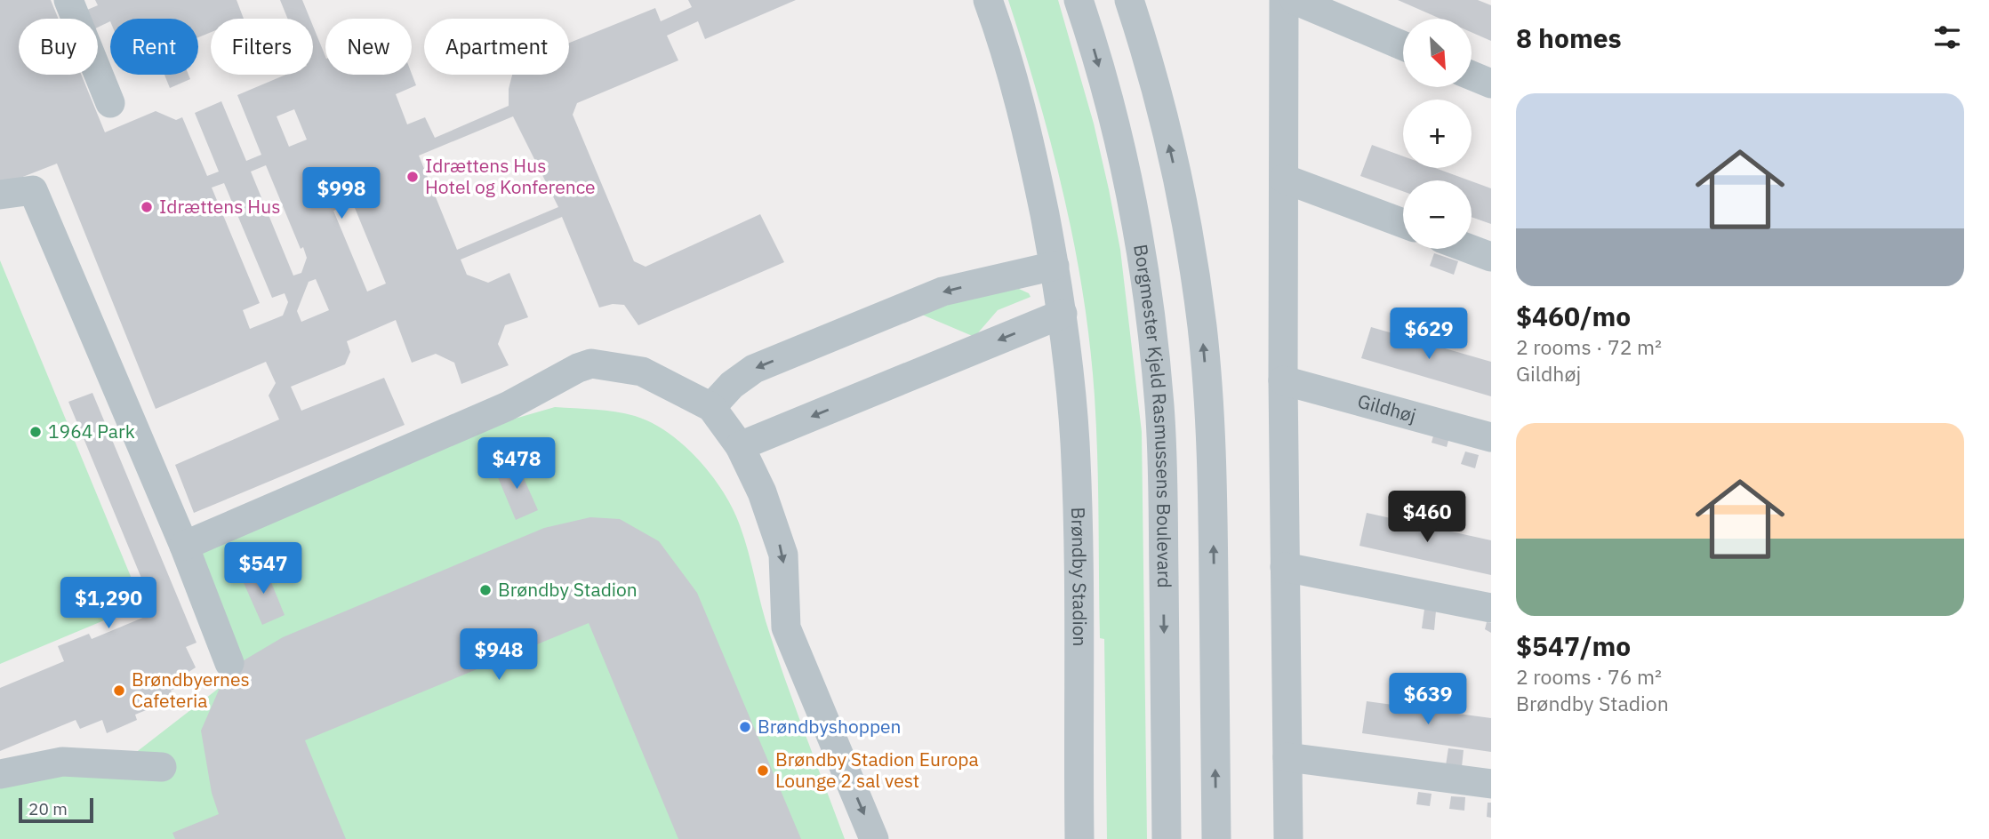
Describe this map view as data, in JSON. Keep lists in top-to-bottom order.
{
  "streets": {
    "street": ["Gildhøj", "Borgmester Kjeld Rasmussens Boulevard", "Brøndby Stadion"]
  },
  "places": [
    "Idrættens Hus Hotel og Konference",
    "Idrættens Hus",
    "1964 Park",
    "Brøndby Stadion",
    "Brøndbyernes Cafeteria",
    "Brøndbyshoppen",
    "Brøndby Stadion Europa Lounge 2 sal vest"
  ],
  "scale_bar": "20 m",
  "north": "bottom right",
  "page": {
    "heading": "8 homes",
    "map_buttons": ["+", "−"],
    "chip": [
      "Buy",
      "Rent",
      "Filters",
      "New",
      "Apartment"
    ],
    "list": [
      {
        "name": "$460/mo",
        "note": "2 rooms · 72 m² · Gildhøj"
      },
      {
        "name": "$547/mo",
        "note": "2 rooms · 76 m² · Brøndby Stadion"
      }
    ],
    "price": [
      "$998",
      "$629",
      "$478",
      "$460",
      "$547",
      "$1,290",
      "$948",
      "$639"
    ],
    "scale": "20 m"
  }
}
